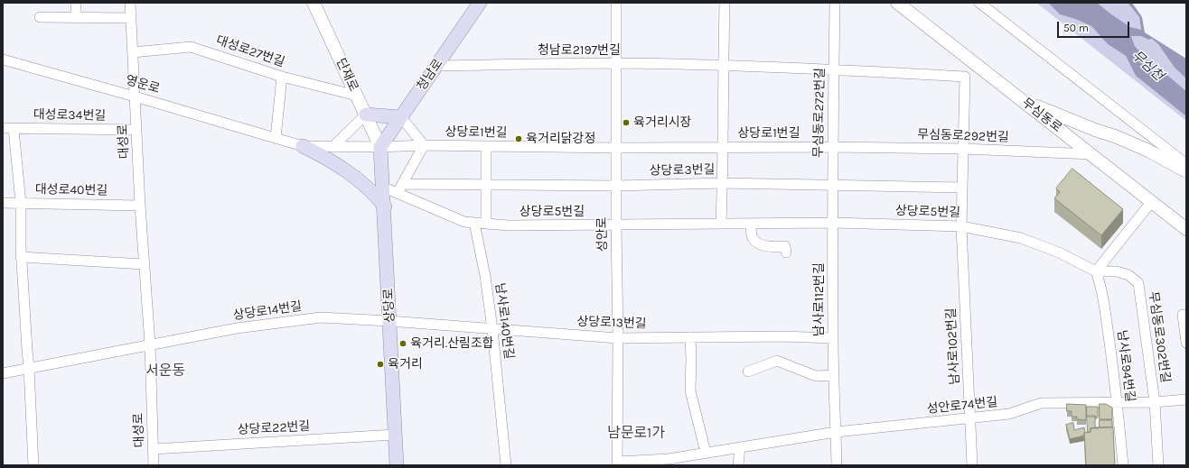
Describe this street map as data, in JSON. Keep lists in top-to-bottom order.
{
  "streets": {
    "main road": ["청남로", "상당로"],
    "street": [
      "청남로2197번길",
      "대성로27번길",
      "단재로",
      "영운로",
      "무심동로272번길",
      "대성로34번길",
      "무심동로",
      "상당로1번길",
      "무심동로292번길",
      "대성로",
      "상당로3번길",
      "대성로40번길",
      "상당로5번길",
      "성안로",
      "남사로112번길",
      "상당로14번길",
      "남사로140번길",
      "상당로13번길",
      "무심동로302번길",
      "남사로102번길",
      "남사로94번길",
      "성안로74번길",
      "상당로22번길"
    ]
  },
  "crossings": [
    ["청남로2197번길", "청남로"],
    ["청남로2197번길", "무심동로272번길"],
    ["청남로2197번길", "성안로"],
    ["청남로2197번길", "남사로102번길"],
    ["대성로27번길", "단재로"],
    ["대성로27번길", "대성로"],
    ["단재로", "청남로"],
    ["단재로", "영운로"],
    ["단재로", "상당로1번길"],
    ["단재로", "상당로"],
    ["청남로", "영운로"],
    ["청남로", "상당로1번길"],
    ["청남로", "상당로"],
    ["영운로", "상당로1번길"],
    ["영운로", "대성로"],
    ["영운로", "상당로"],
    ["무심동로272번길", "상당로1번길"],
    ["무심동로272번길", "무심동로292번길"],
    ["무심동로272번길", "상당로3번길"],
    ["무심동로272번길", "상당로5번길"],
    ["무심동로272번길", "남사로112번길"],
    ["대성로34번길", "대성로"],
    ["무심동로", "무심동로292번길"],
    ["상당로1번길", "무심동로292번길"],
    ["상당로1번길", "성안로"],
    ["상당로1번길", "상당로"],
    ["무심동로292번길", "남사로102번길"],
    ["대성로", "대성로40번길"],
    ["대성로", "상당로14번길"],
    ["대성로", "상당로22번길"],
    ["상당로3번길", "상당로5번길"],
    ["상당로3번길", "성안로"],
    ["상당로3번길", "남사로102번길"],
    ["상당로5번길", "성안로"],
    ["상당로5번길", "남사로112번길"],
    ["상당로5번길", "상당로"],
    ["상당로5번길", "남사로140번길"],
    ["상당로5번길", "무심동로302번길"],
    ["상당로5번길", "남사로102번길"],
    ["상당로5번길", "남사로94번길"],
    ["성안로", "상당로13번길"],
    ["성안로", "성안로74번길"],
    ["남사로112번길", "상당로13번길"],
    ["남사로112번길", "성안로74번길"],
    ["상당로", "상당로14번길"],
    ["상당로", "상당로13번길"],
    ["상당로", "상당로22번길"],
    ["상당로14번길", "상당로13번길"],
    ["남사로140번길", "상당로13번길"],
    ["무심동로302번길", "남사로94번길"],
    ["무심동로302번길", "성안로74번길"],
    ["남사로102번길", "성안로74번길"],
    ["남사로94번길", "성안로74번길"]
  ],
  "districts": ["서운동", "남문로1가"],
  "water": ["무심천"],
  "places": [
    "육거리시장",
    "육거리닭강정",
    "육거리.산림조합",
    "육거리"
  ],
  "scale_bar": "50 m"
}
